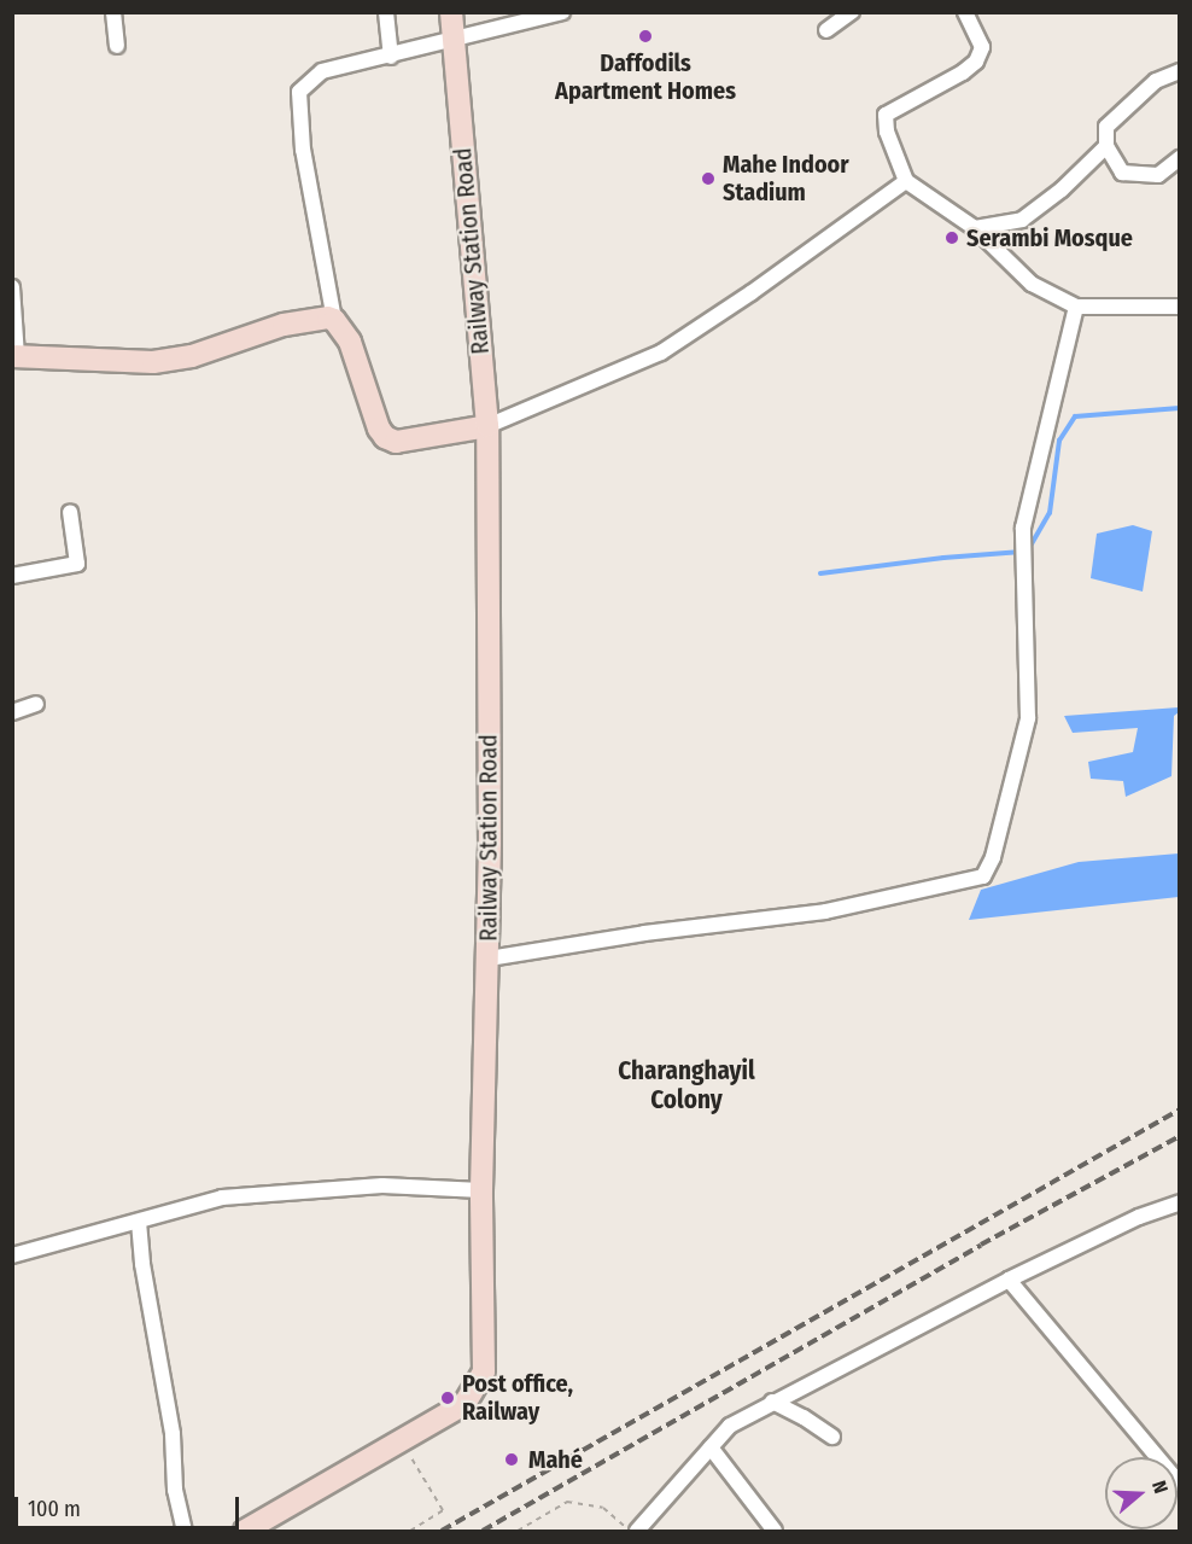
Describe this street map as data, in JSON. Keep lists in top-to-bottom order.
{
  "streets": {
    "street": ["Railway Station Road"]
  },
  "districts": ["Charanghayil Colony"],
  "places": [
    "Daffodils Apartment Homes",
    "Mahe Indoor Stadium",
    "Serambi Mosque",
    "Post office, Railway",
    "Mahé"
  ],
  "scale_bar": "100 m",
  "north": "right"
}
